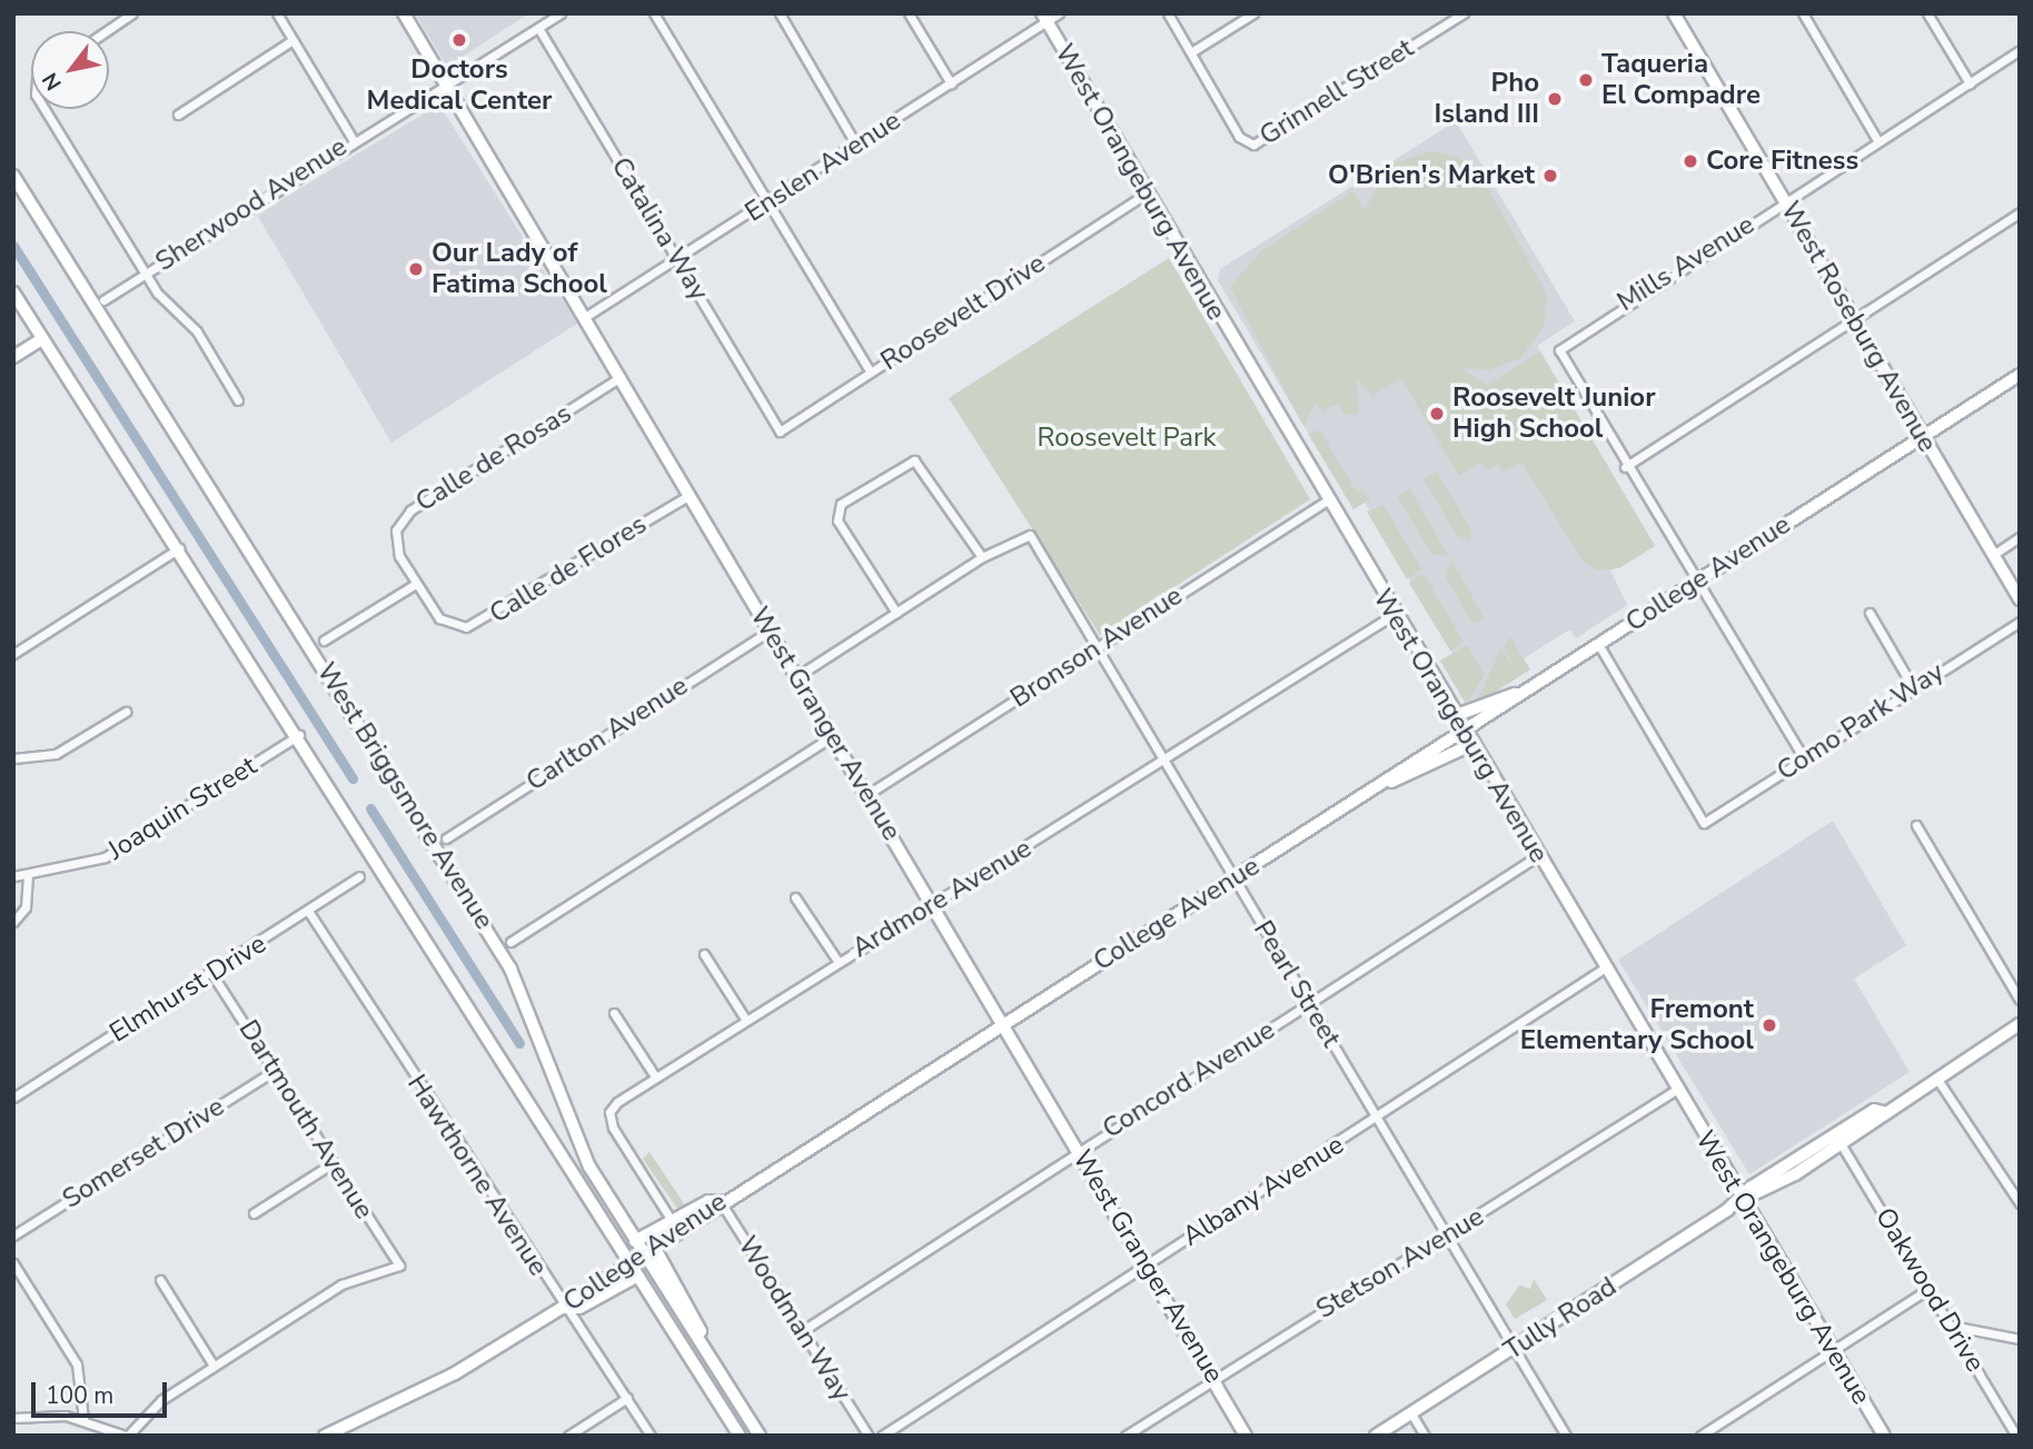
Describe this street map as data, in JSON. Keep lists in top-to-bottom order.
{
  "streets": {
    "main road": ["West Briggsmore Avenue"],
    "street": [
      "Grinnell Street",
      "Enslen Avenue",
      "West Orangeburg Avenue",
      "Sherwood Avenue",
      "Catalina Way",
      "Mills Avenue",
      "Roosevelt Drive",
      "West Roseburg Avenue",
      "Calle de Rosas",
      "Calle de Flores",
      "College Avenue",
      "Bronson Avenue",
      "Como Park Way",
      "West Granger Avenue",
      "Carlton Avenue",
      "Joaquin Street",
      "Ardmore Avenue",
      "Pearl Street",
      "Elmhurst Drive",
      "Concord Avenue",
      "Dartmouth Avenue",
      "Somerset Drive",
      "Hawthorne Avenue",
      "Albany Avenue",
      "Stetson Avenue",
      "Oakwood Drive",
      "Woodman Way",
      "Tully Road"
    ]
  },
  "crossings": [
    ["Enslen Avenue", "West Orangeburg Avenue"],
    ["Enslen Avenue", "Catalina Way"],
    ["Enslen Avenue", "West Granger Avenue"],
    ["West Orangeburg Avenue", "Roosevelt Drive"],
    ["West Orangeburg Avenue", "College Avenue"],
    ["West Orangeburg Avenue", "Bronson Avenue"],
    ["West Orangeburg Avenue", "Ardmore Avenue"],
    ["West Orangeburg Avenue", "Concord Avenue"],
    ["West Orangeburg Avenue", "Albany Avenue"],
    ["West Orangeburg Avenue", "Stetson Avenue"],
    ["West Orangeburg Avenue", "Tully Road"],
    ["Sherwood Avenue", "Catalina Way"],
    ["Sherwood Avenue", "West Granger Avenue"],
    ["Catalina Way", "Roosevelt Drive"],
    ["Mills Avenue", "West Roseburg Avenue"],
    ["West Roseburg Avenue", "College Avenue"],
    ["Calle de Rosas", "Calle de Flores"],
    ["Calle de Rosas", "West Granger Avenue"],
    ["Calle de Flores", "West Granger Avenue"],
    ["College Avenue", "Como Park Way"],
    ["College Avenue", "West Granger Avenue"],
    ["College Avenue", "West Briggsmore Avenue"],
    ["College Avenue", "Ardmore Avenue"],
    ["College Avenue", "Pearl Street"],
    ["College Avenue", "Hawthorne Avenue"],
    ["College Avenue", "Woodman Way"],
    ["Bronson Avenue", "West Granger Avenue"],
    ["Bronson Avenue", "Pearl Street"],
    ["West Granger Avenue", "Carlton Avenue"],
    ["West Granger Avenue", "Ardmore Avenue"],
    ["West Granger Avenue", "Concord Avenue"],
    ["West Granger Avenue", "Albany Avenue"],
    ["West Granger Avenue", "Stetson Avenue"],
    ["West Briggsmore Avenue", "Joaquin Street"],
    ["Ardmore Avenue", "Pearl Street"],
    ["Pearl Street", "Concord Avenue"],
    ["Pearl Street", "Albany Avenue"],
    ["Pearl Street", "Stetson Avenue"],
    ["Pearl Street", "Tully Road"],
    ["Elmhurst Drive", "Dartmouth Avenue"],
    ["Elmhurst Drive", "Hawthorne Avenue"],
    ["Concord Avenue", "Woodman Way"],
    ["Dartmouth Avenue", "Somerset Drive"],
    ["Oakwood Drive", "Tully Road"]
  ],
  "parks": ["Roosevelt Park"],
  "places": [
    "Doctors Medical Center",
    "Taqueria El Compadre",
    "Pho Island III",
    "Core Fitness",
    "O'Brien's Market",
    "Our Lady of Fatima School",
    "Roosevelt Junior High School",
    "Fremont Elementary School"
  ],
  "scale_bar": "100 m",
  "north": "bottom left"
}
